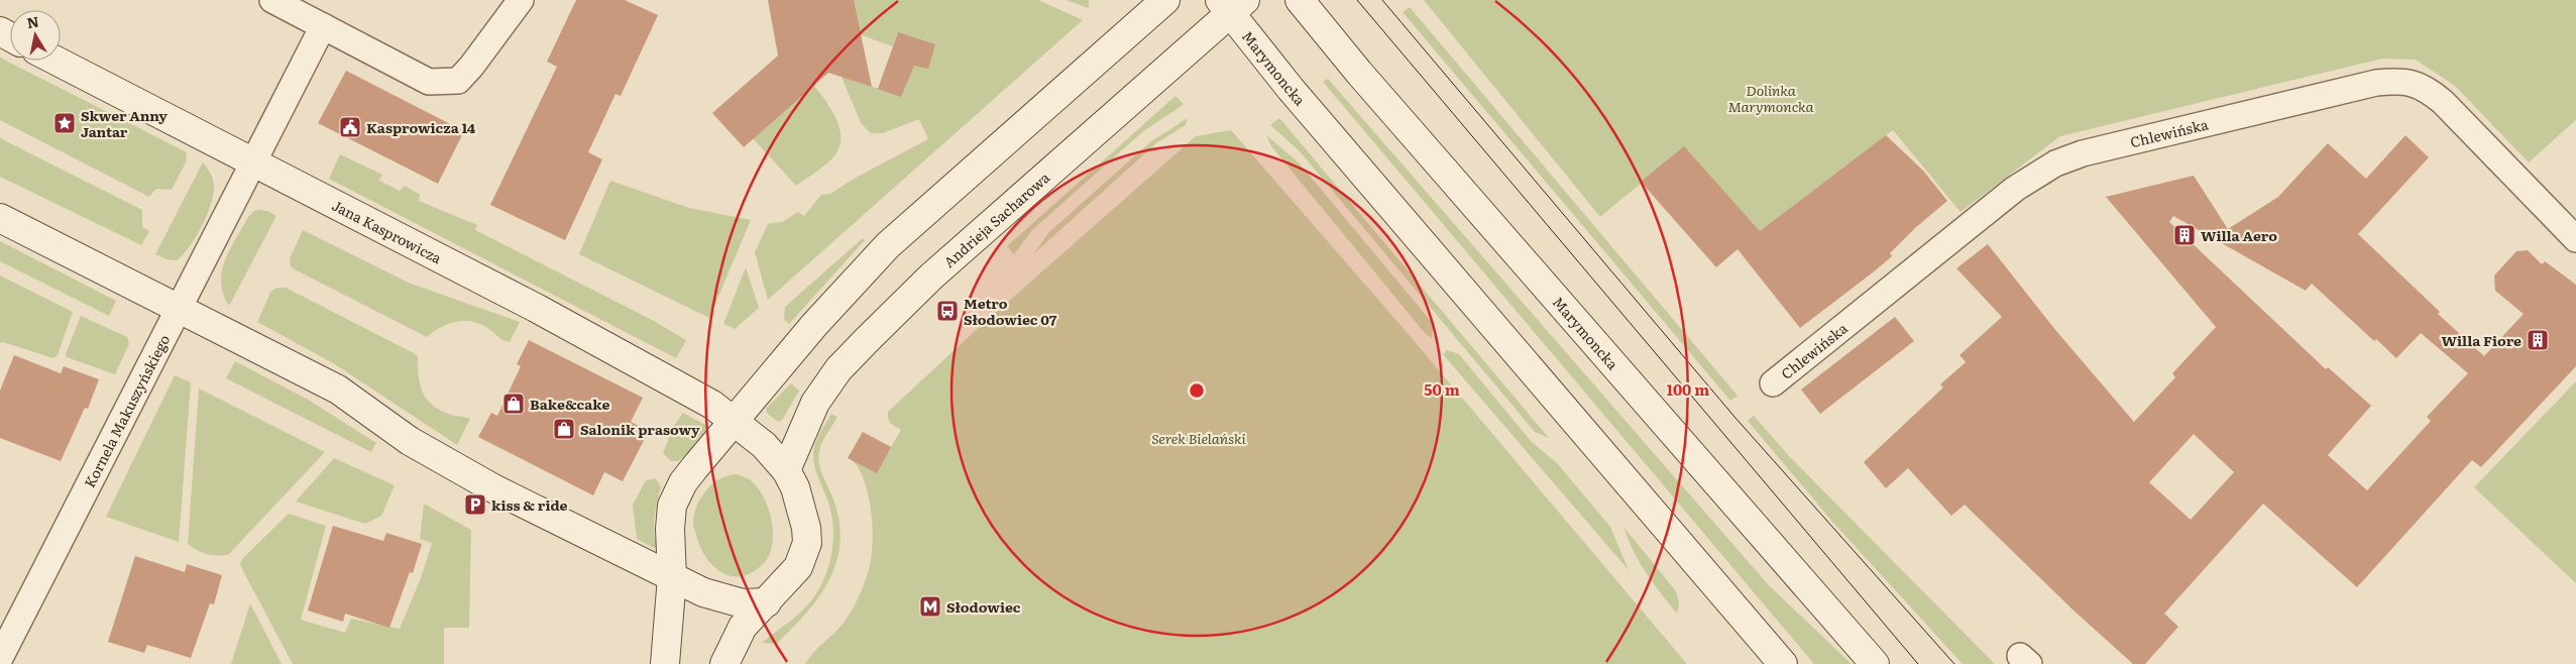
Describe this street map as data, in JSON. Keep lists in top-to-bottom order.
{
  "streets": {
    "street": [
      "Marymoncka",
      "Chlewińska",
      "Andrieja Sacharowa",
      "Jana Kasprowicza",
      "Kornela Makuszyńskiego"
    ]
  },
  "crossings": [
    ["Marymoncka", "Andrieja Sacharowa"],
    ["Andrieja Sacharowa", "Jana Kasprowicza"],
    ["Jana Kasprowicza", "Kornela Makuszyńskiego"]
  ],
  "parks": ["Dolinka Marymoncka", "Serek Bielański"],
  "places": {
    "place": ["Skwer Anny Jantar"],
    "public building": ["Kasprowicza 14"],
    "building": ["Willa Aero", "Willa Fiore"],
    "bus stop": ["Metro Słodowiec 07"],
    "shop": ["Bake&cake", "Salonik prasowy"],
    "parking": ["kiss & ride"],
    "metro station": ["Słodowiec"]
  },
  "north": "top",
  "rings": ["50 m", "100 m"]
}
